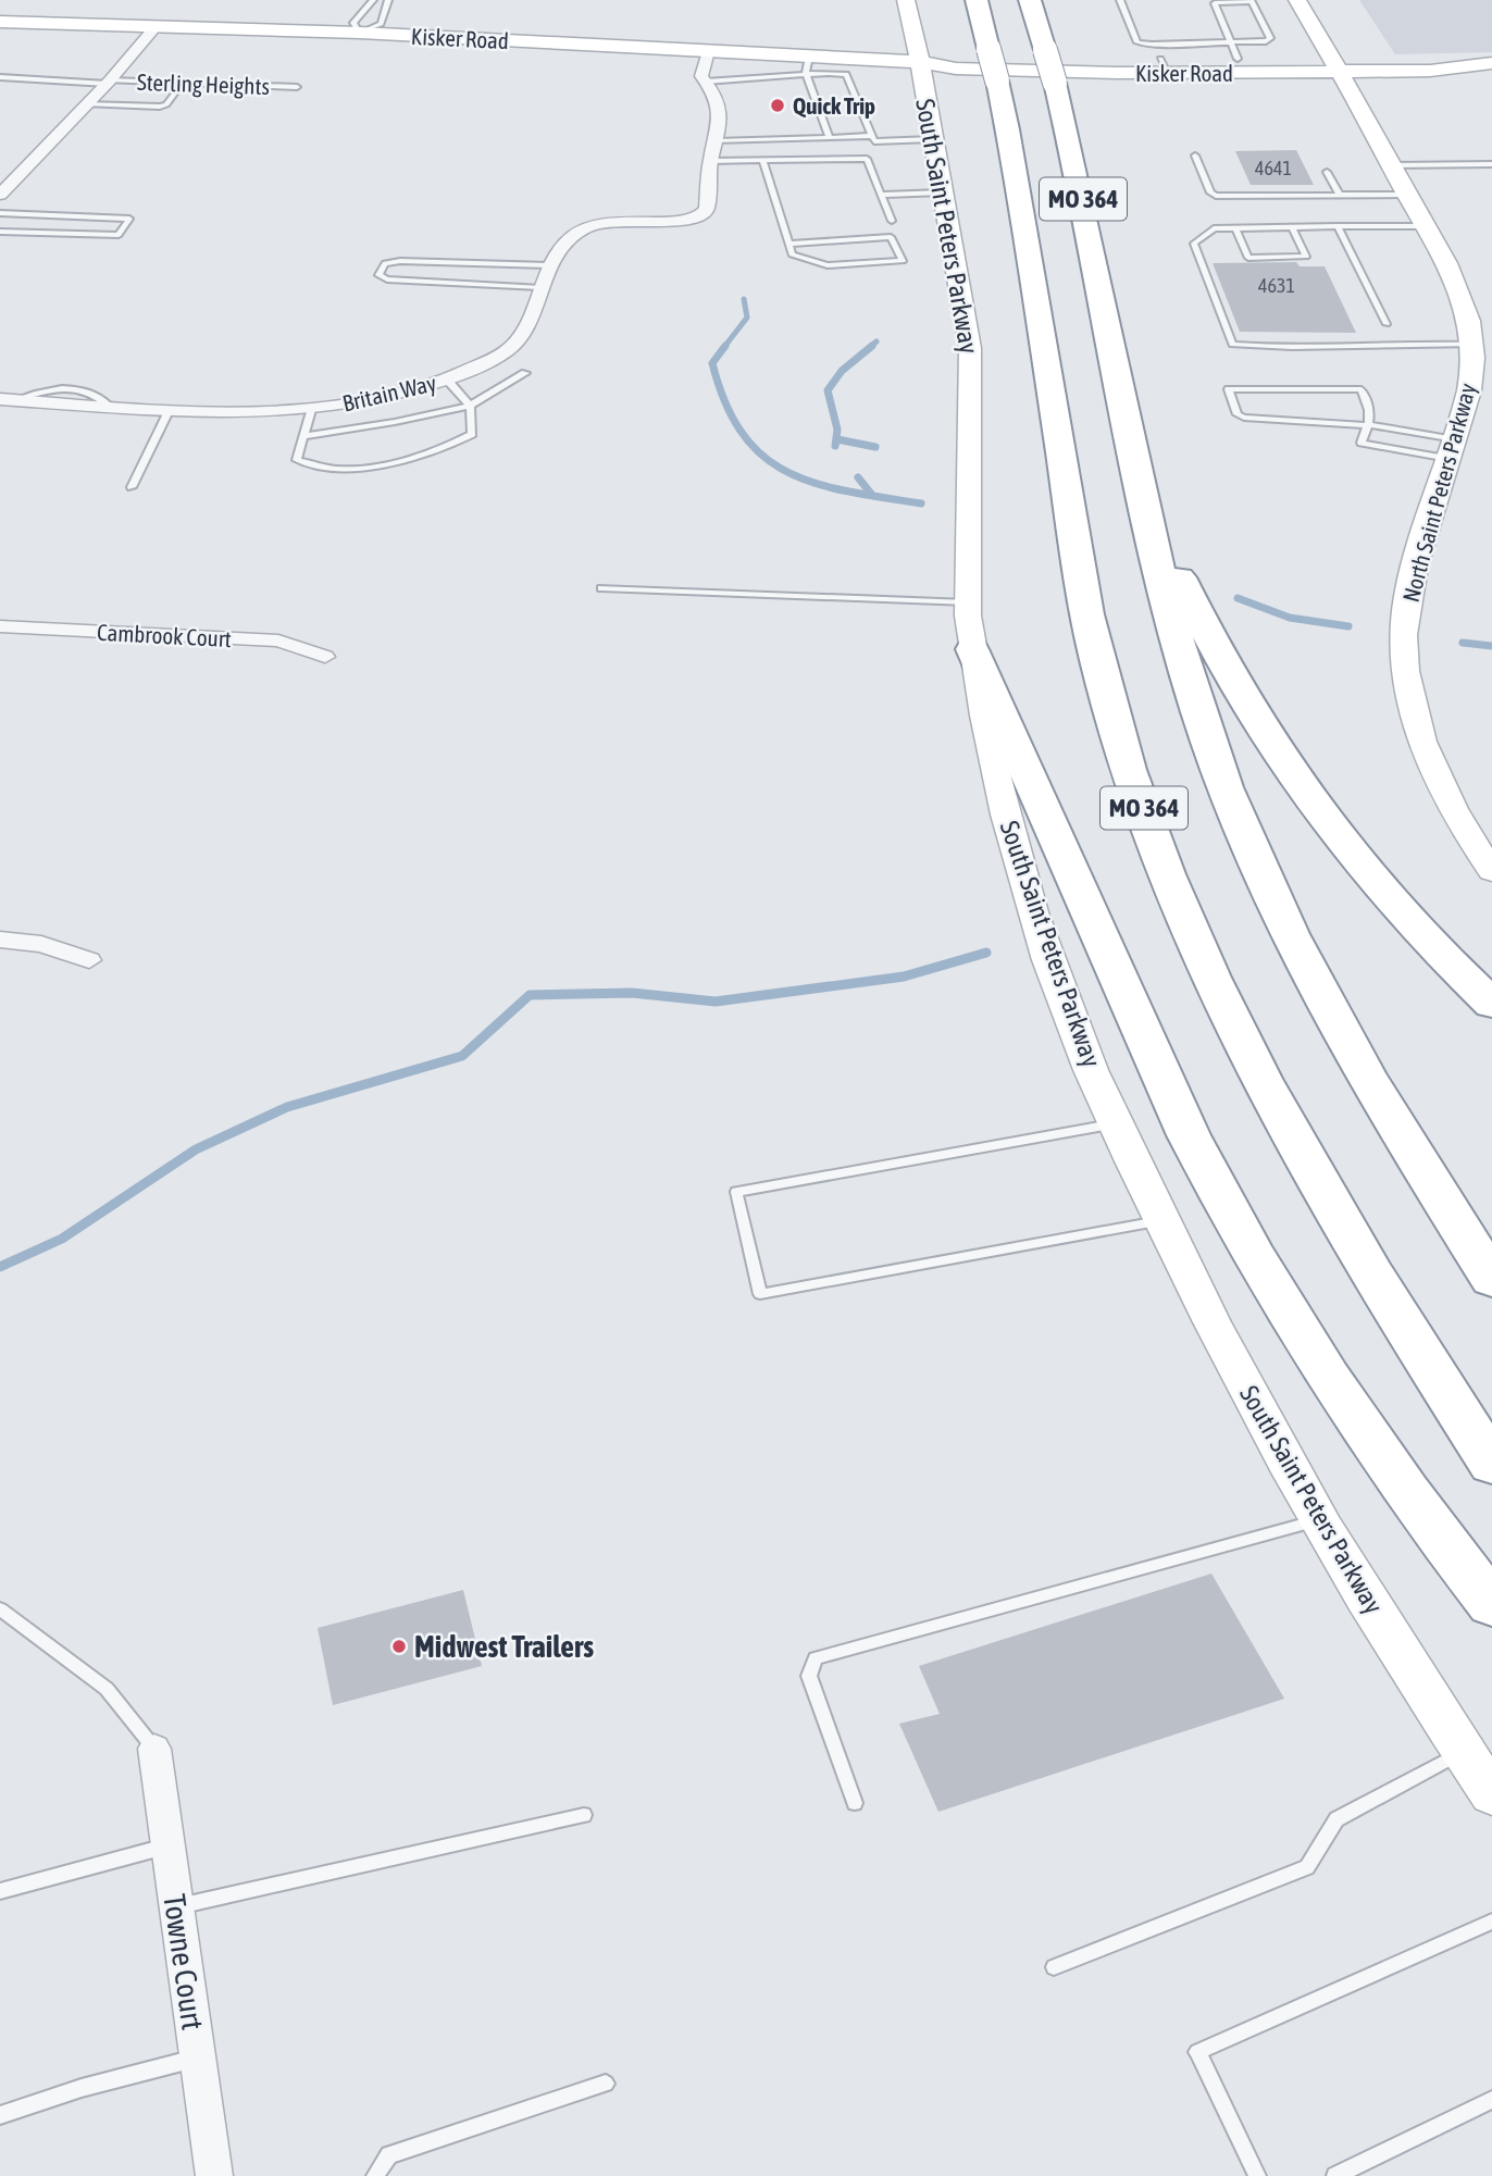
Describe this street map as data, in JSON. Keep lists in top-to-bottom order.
{
  "streets": {
    "highway": ["MO 364"],
    "main road": ["Kisker Road", "South Saint Peters Parkway", "North Saint Peters Parkway"],
    "street": ["Britain Way", "Cambrook Court", "Towne Court"],
    "lane": ["Sterling Heights"]
  },
  "crossings": [
    ["Kisker Road", "South Saint Peters Parkway"],
    ["Kisker Road", "North Saint Peters Parkway"]
  ],
  "places": ["Quick Trip", "Midwest Trailers"],
  "house_numbers": ["4641", "4631"]
}
